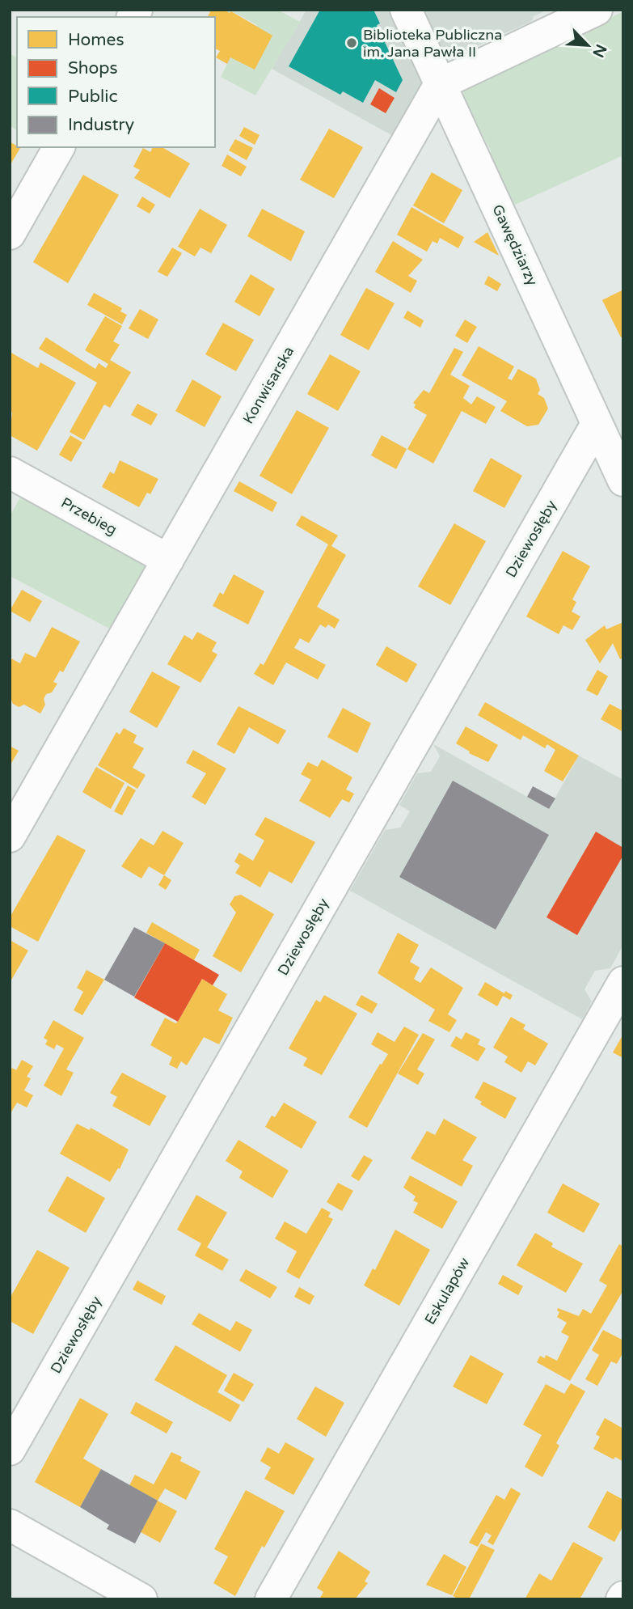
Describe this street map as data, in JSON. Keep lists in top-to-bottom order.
{
  "streets": {
    "street": [
      "Gawędziarzy",
      "Konwisarska",
      "Przebieg",
      "Dziewosłęby",
      "Eskulapów"
    ]
  },
  "crossings": [
    ["Gawędziarzy", "Konwisarska"],
    ["Gawędziarzy", "Dziewosłęby"],
    ["Konwisarska", "Przebieg"]
  ],
  "places": ["Biblioteka Publiczna im. Jana Pawła II"],
  "legend": [
    "Homes",
    "Shops",
    "Public",
    "Industry"
  ],
  "north": "bottom right"
}
